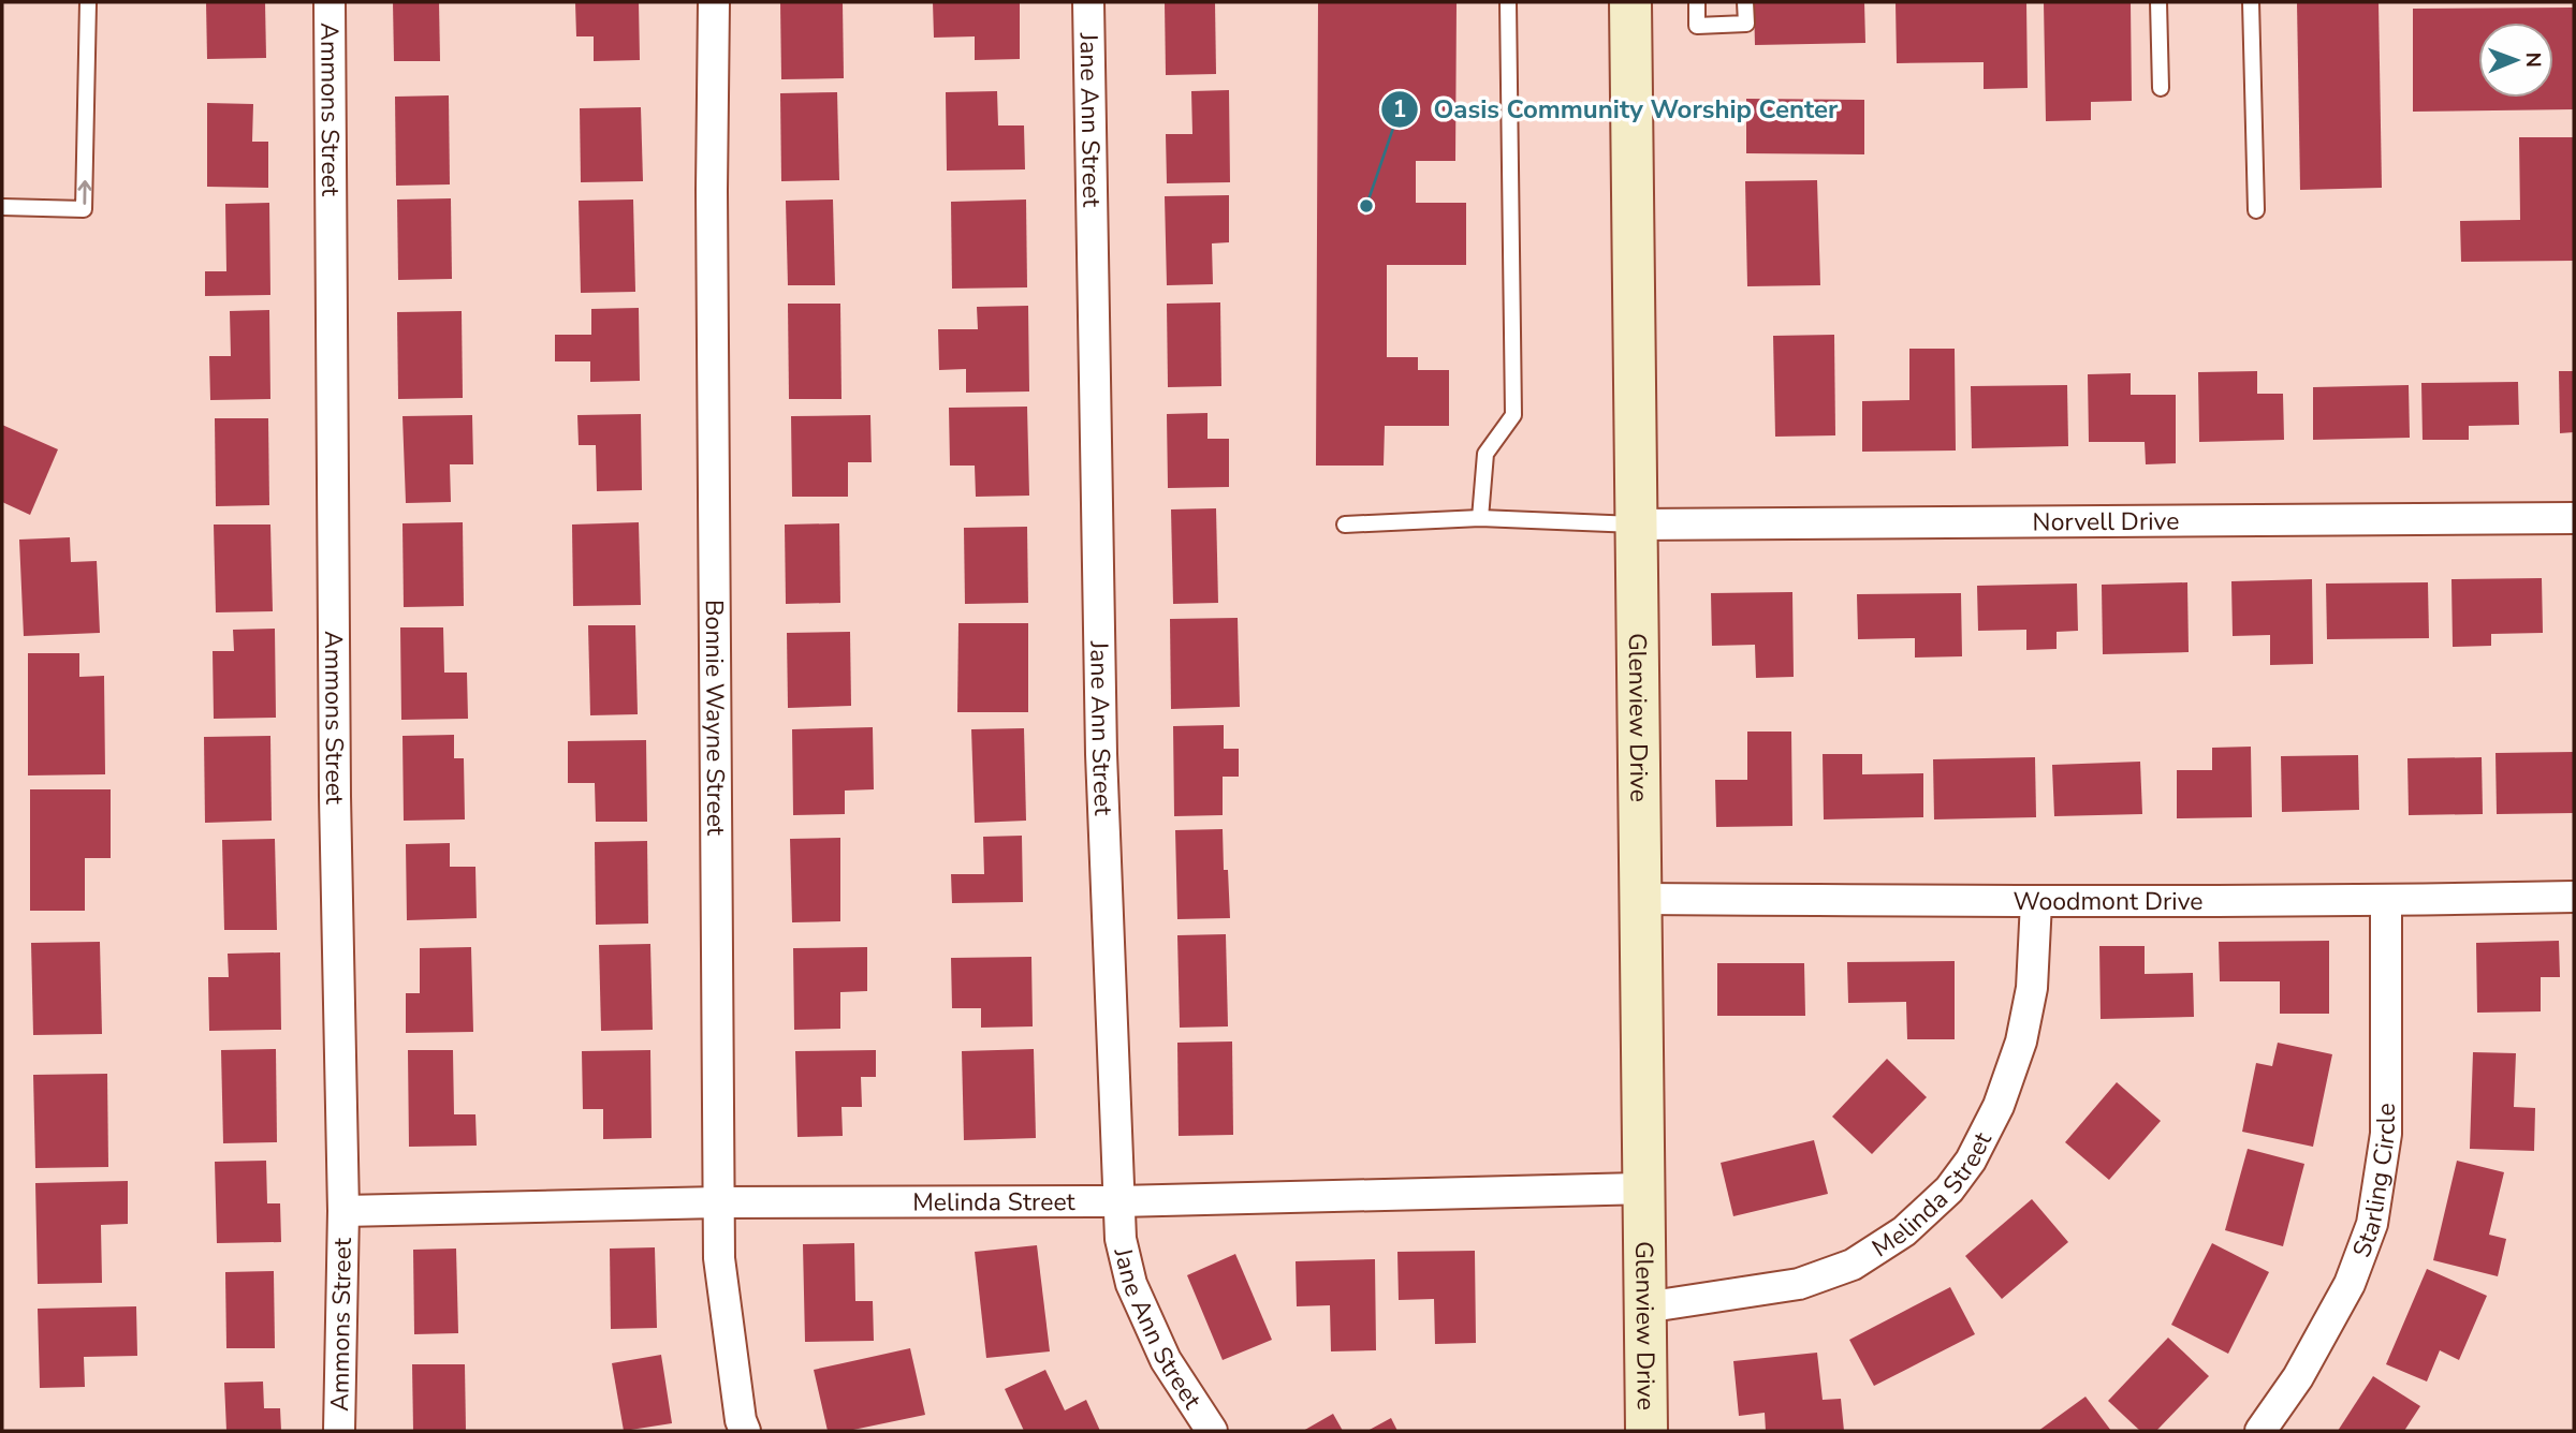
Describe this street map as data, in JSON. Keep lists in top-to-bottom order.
{
  "streets": {
    "main road": ["Glenview Drive"],
    "street": [
      "Ammons Street",
      "Jane Ann Street",
      "Norvell Drive",
      "Bonnie Wayne Street",
      "Woodmont Drive",
      "Starling Circle",
      "Melinda Street"
    ]
  },
  "crossings": [
    ["Ammons Street", "Melinda Street"],
    ["Jane Ann Street", "Melinda Street"],
    ["Norvell Drive", "Glenview Drive"],
    ["Glenview Drive", "Woodmont Drive"],
    ["Glenview Drive", "Melinda Street"],
    ["Bonnie Wayne Street", "Melinda Street"],
    ["Woodmont Drive", "Starling Circle"],
    ["Woodmont Drive", "Melinda Street"]
  ],
  "places": ["Oasis Community Worship Center"],
  "north": "right"
}
